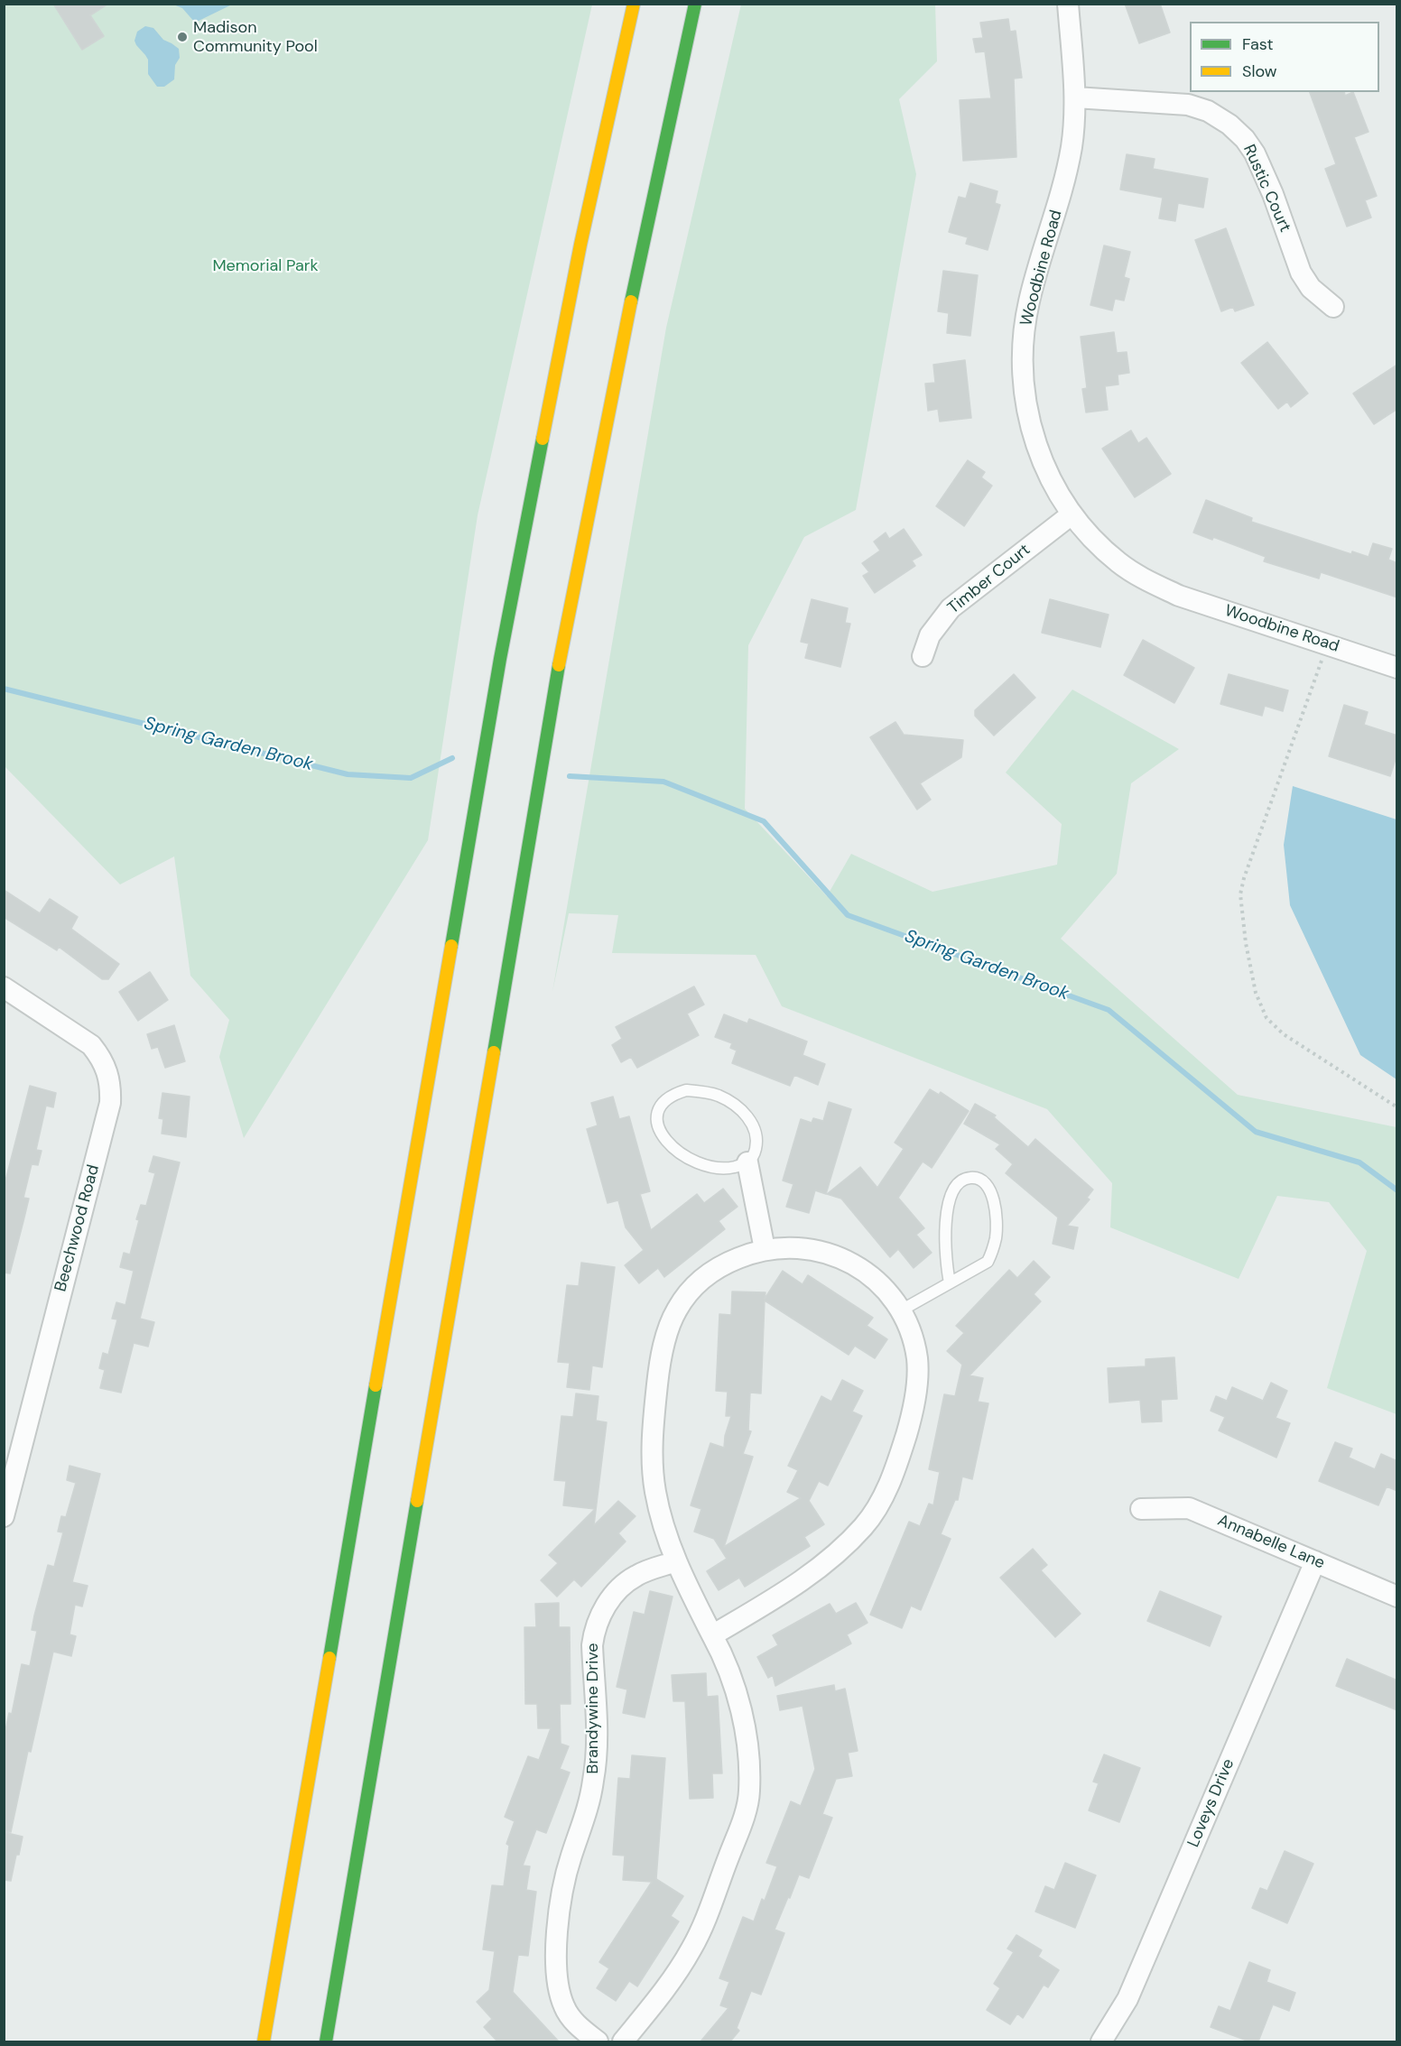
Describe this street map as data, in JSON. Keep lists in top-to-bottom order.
{
  "streets": {
    "street": [
      "Rustic Court",
      "Woodbine Road",
      "Timber Court",
      "Beechwood Road",
      "Annabelle Lane",
      "Brandywine Drive",
      "Loveys Drive"
    ]
  },
  "crossings": [
    ["Rustic Court", "Woodbine Road"],
    ["Woodbine Road", "Timber Court"],
    ["Annabelle Lane", "Loveys Drive"]
  ],
  "water": ["Spring Garden Brook"],
  "parks": ["Memorial Park"],
  "places": ["Madison Community Pool"],
  "legend": ["Fast", "Slow"]
}
